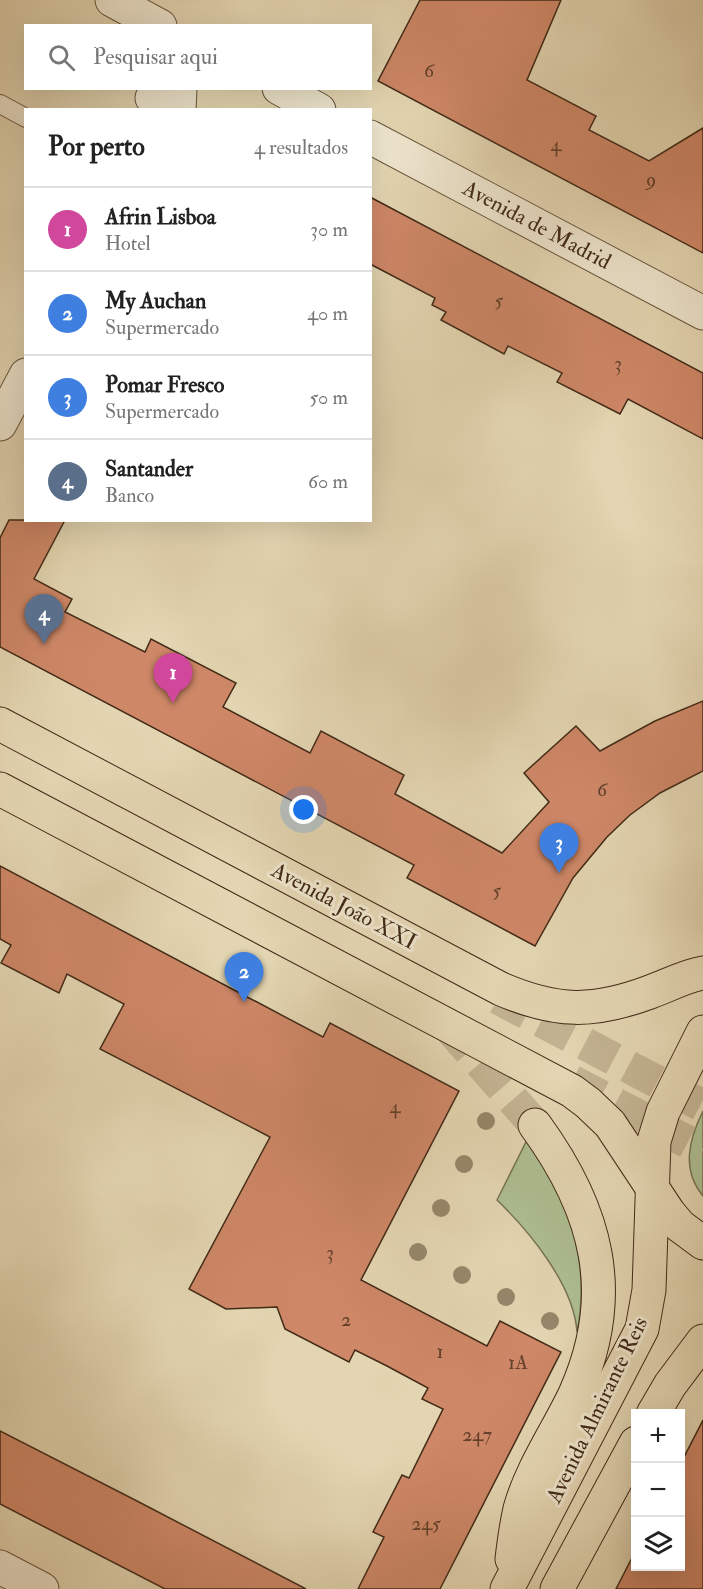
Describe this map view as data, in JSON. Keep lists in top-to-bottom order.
{
  "streets": {
    "main road": ["Avenida João XXI", "Avenida Almirante Reis"],
    "street": ["Avenida de Madrid"]
  },
  "house_numbers": [
    "6",
    "4",
    "9",
    "5",
    "3",
    "6",
    "5",
    "4",
    "3",
    "2",
    "1",
    "1A",
    "247",
    "245"
  ],
  "page": {
    "search": "Pesquisar aqui",
    "heading": ["Por perto", "4 resultados"],
    "list": [
      {
        "mark": "1",
        "name": "Afrin Lisboa",
        "note": "Hotel",
        "value": "30 m"
      },
      {
        "mark": "2",
        "name": "My Auchan",
        "note": "Supermercado",
        "value": "40 m"
      },
      {
        "mark": "3",
        "name": "Pomar Fresco",
        "note": "Supermercado",
        "value": "50 m"
      },
      {
        "mark": "4",
        "name": "Santander",
        "note": "Banco",
        "value": "60 m"
      }
    ],
    "pins": [
      "4",
      "1",
      "3",
      "2"
    ],
    "map_buttons": ["+", "−"]
  }
}
